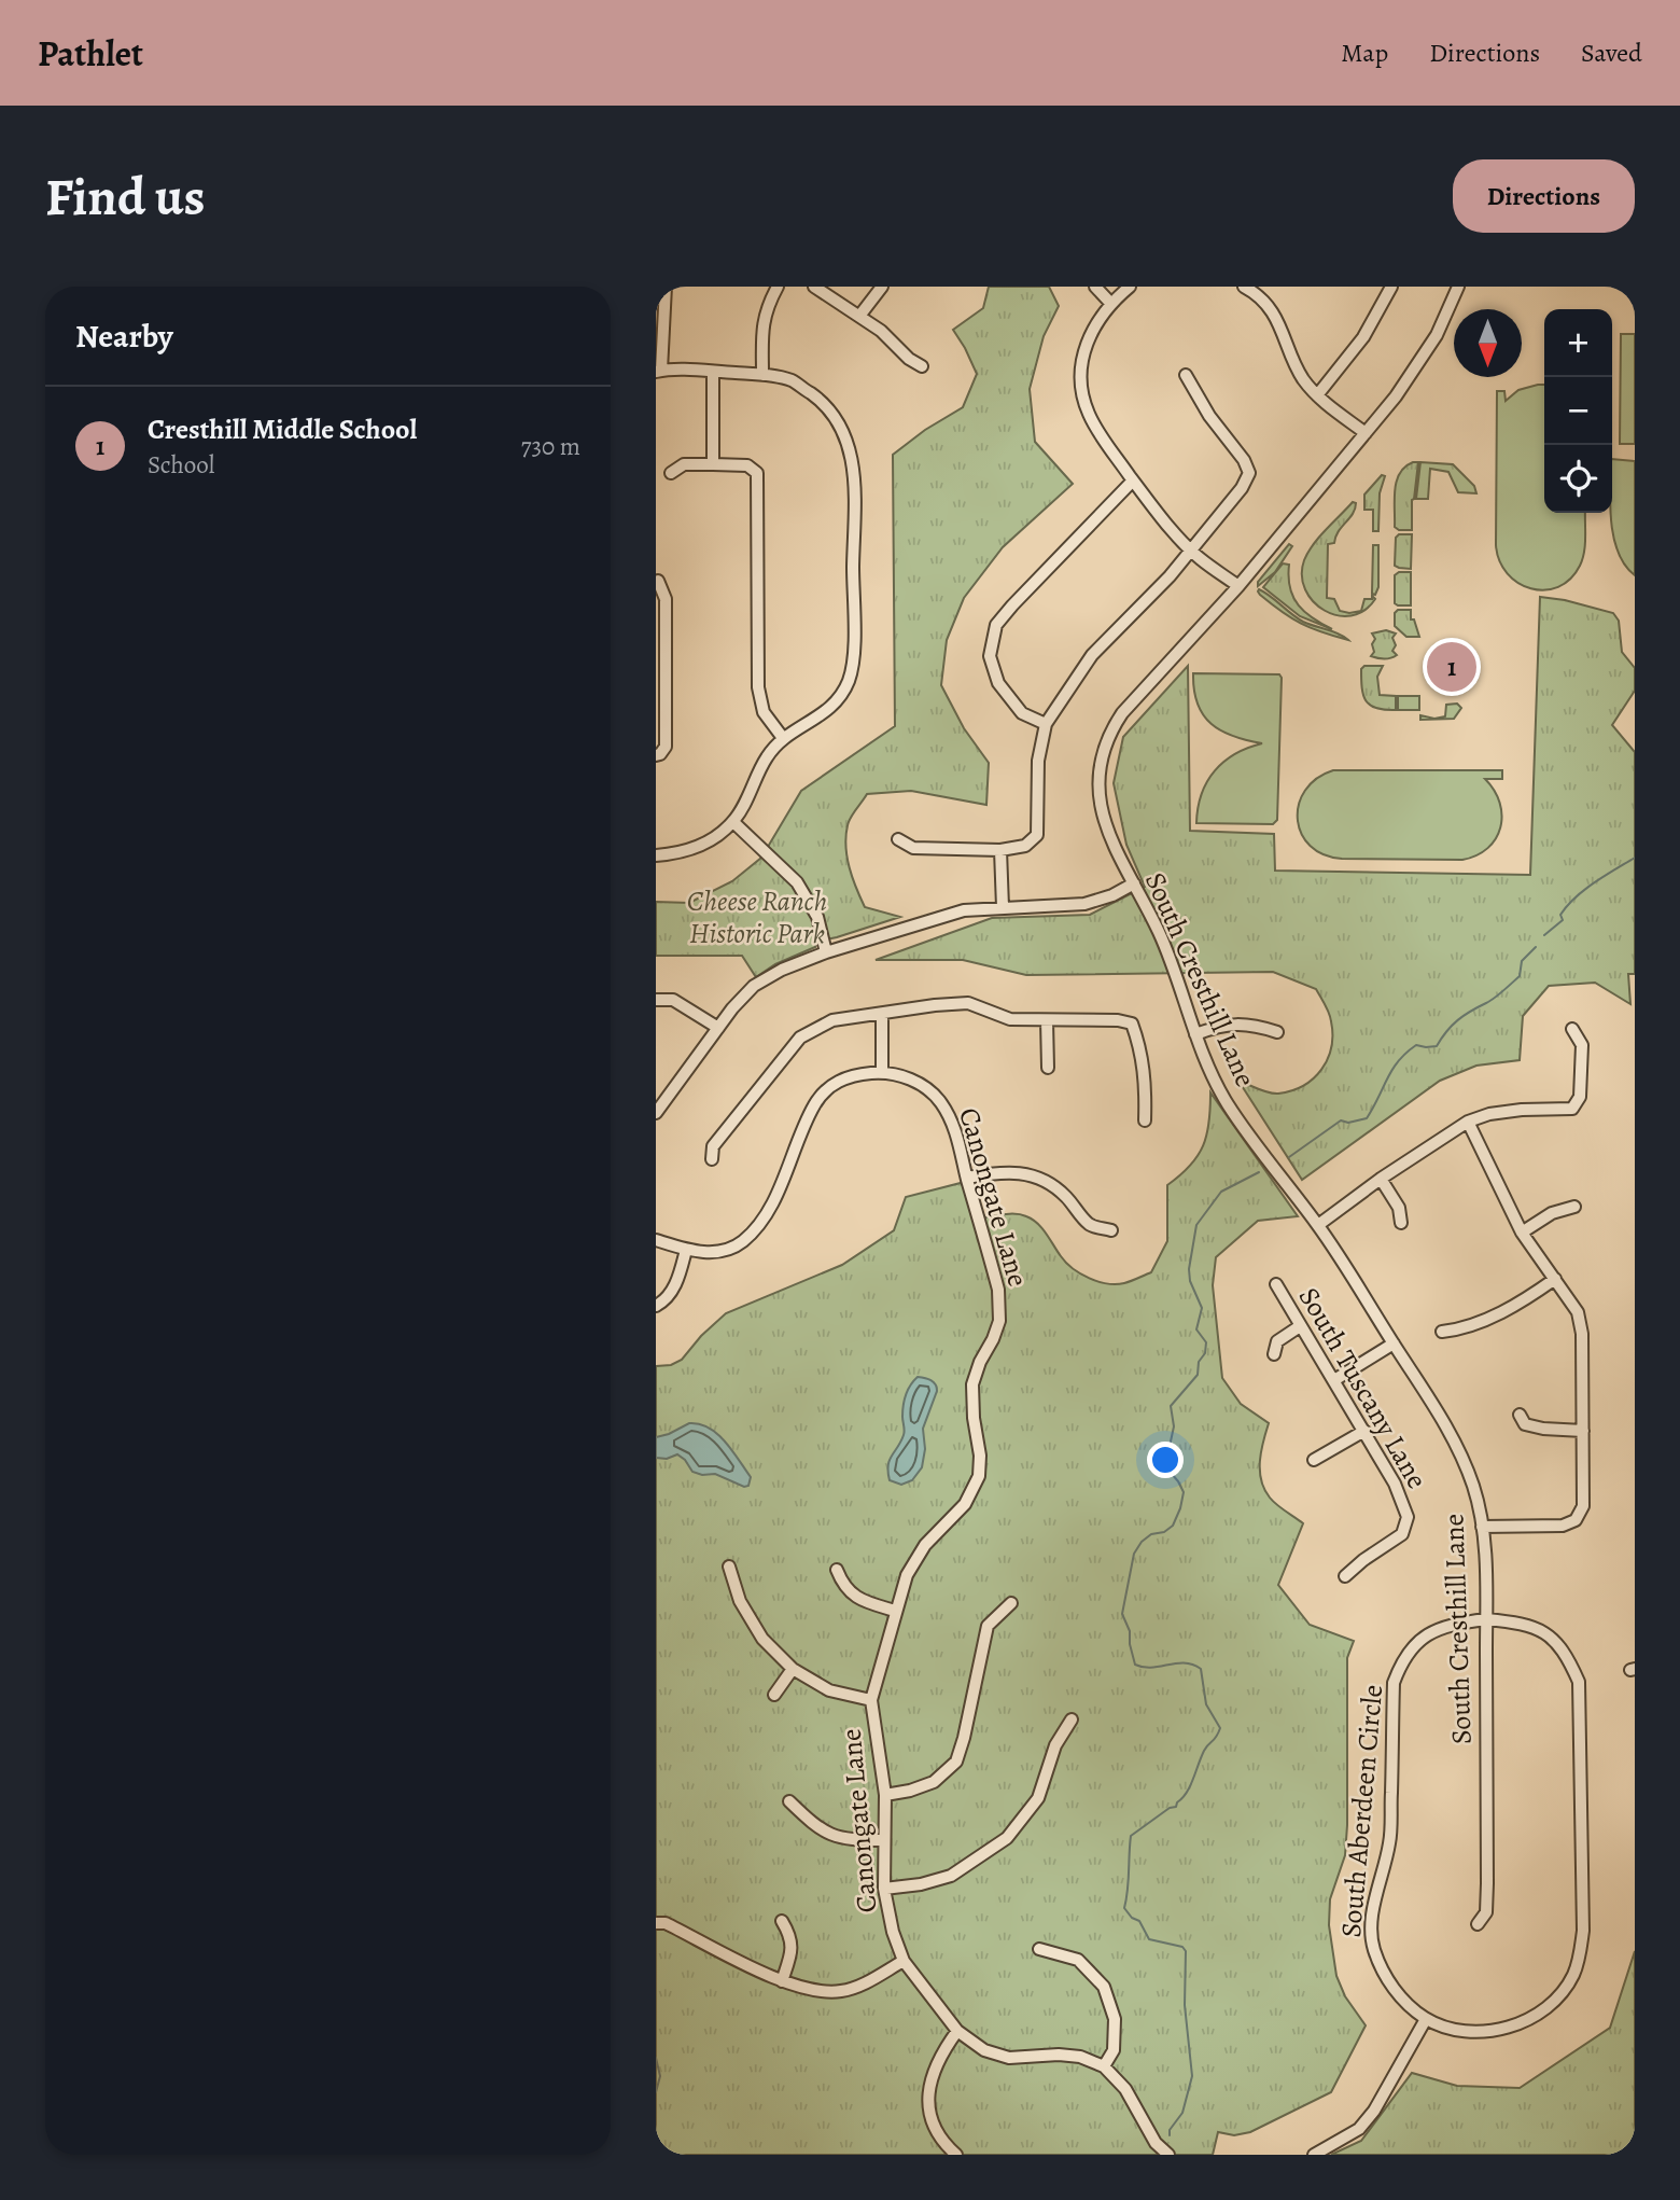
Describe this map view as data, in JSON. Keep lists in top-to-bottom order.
{
  "streets": {
    "street": [
      "South Cresthill Lane",
      "Canongate Lane",
      "South Tuscany Lane",
      "South Aberdeen Circle"
    ]
  },
  "crossings": [
    ["South Cresthill Lane", "South Aberdeen Circle"]
  ],
  "parks": ["Cheese Ranch Historic Park"],
  "north": "bottom",
  "page": {
    "header": "Pathlet",
    "nav": ["Map", "Directions", "Saved"],
    "buttons": "Directions",
    "title": "Find us",
    "heading": "Nearby",
    "map_buttons": ["+", "−"],
    "list": [
      {
        "mark": "1",
        "name": "Cresthill Middle School",
        "note": "School",
        "value": "730 m"
      }
    ],
    "pins": "1"
  }
}
